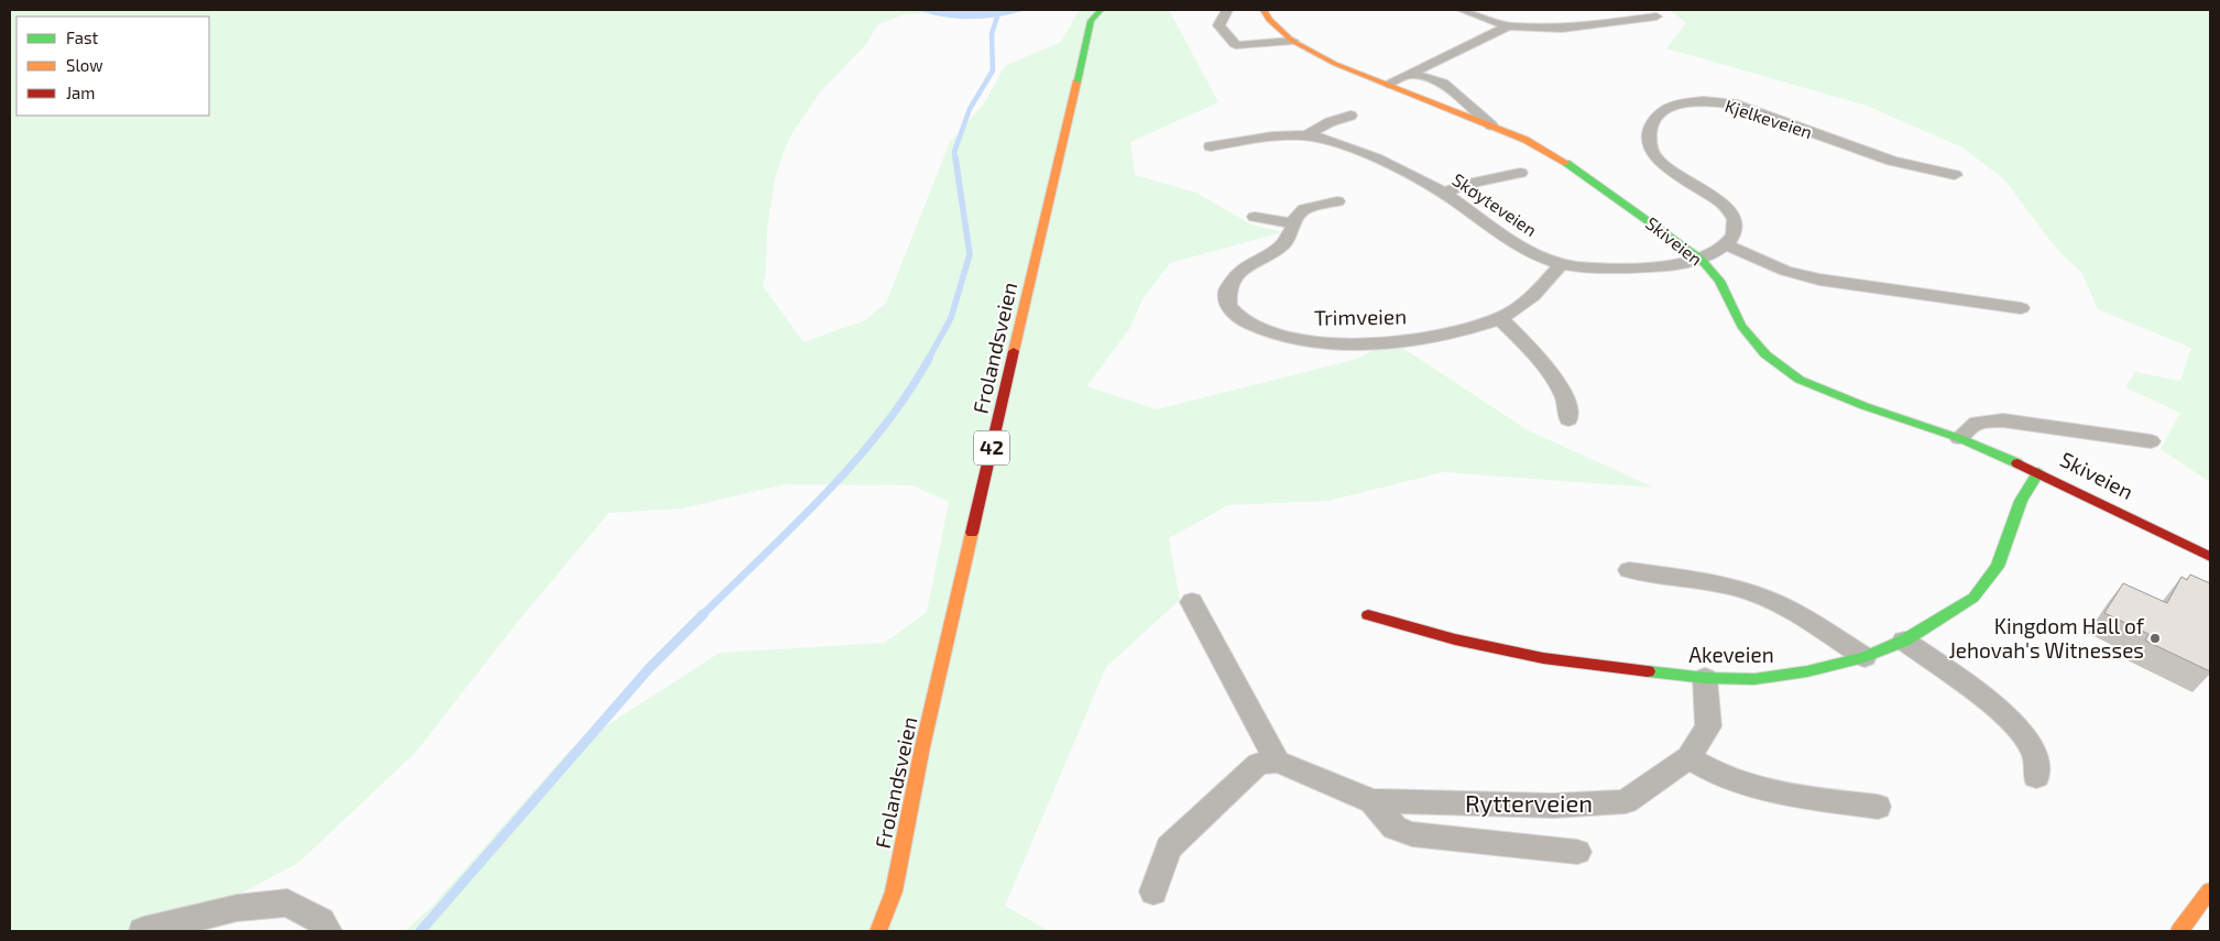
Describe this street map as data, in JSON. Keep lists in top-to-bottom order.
{
  "streets": {
    "street": [
      "Kjelkeveien",
      "Skøyteveien",
      "Skiveien",
      "Trimveien",
      "Frolandsveien",
      "42",
      "Akeveien",
      "Rytterveien"
    ]
  },
  "crossings": [
    ["Skøyteveien", "Skiveien"],
    ["Skøyteveien", "Trimveien"],
    ["Skiveien", "Akeveien"],
    ["Akeveien", "Rytterveien"]
  ],
  "places": ["Kingdom Hall of Jehovah's Witnesses"],
  "legend": ["Fast", "Slow", "Jam"]
}
